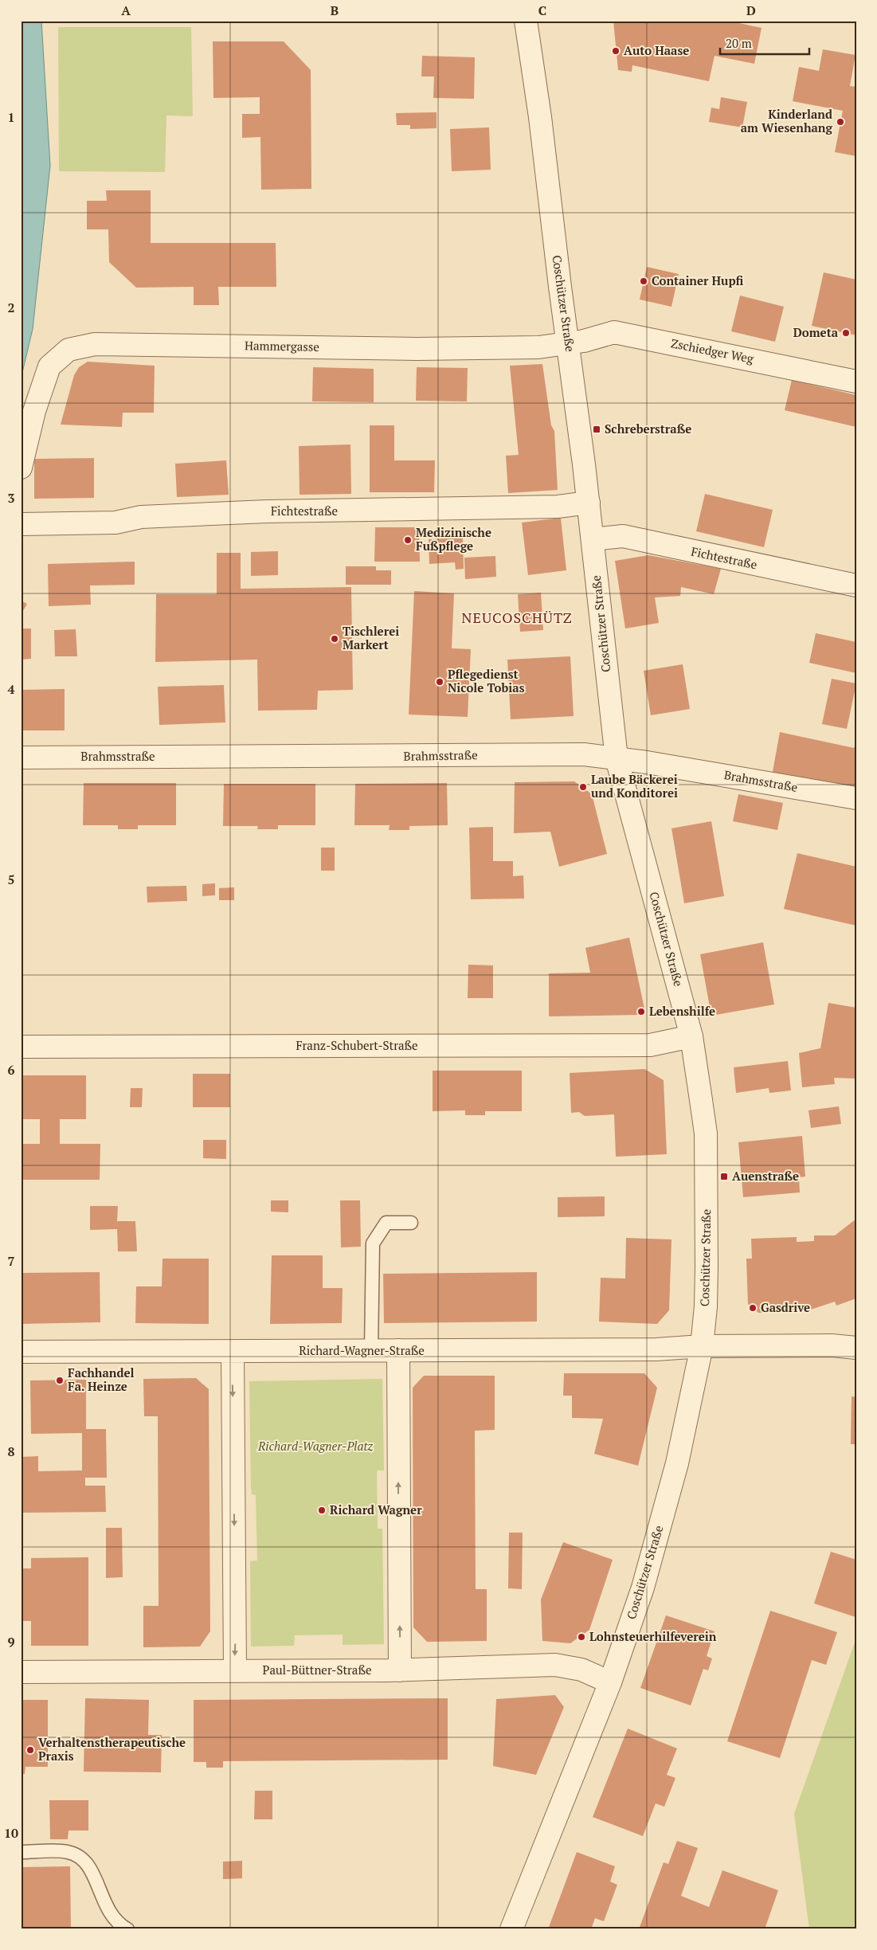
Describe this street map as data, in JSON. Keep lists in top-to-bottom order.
{
  "streets": {
    "street": [
      "Coschützer Straße",
      "Hammergasse",
      "Zschiedger Weg",
      "Fichtestraße",
      "Brahmsstraße",
      "Franz-Schubert-Straße",
      "Richard-Wagner-Straße",
      "Paul-Büttner-Straße"
    ]
  },
  "crossings": [
    ["Coschützer Straße", "Hammergasse"],
    ["Coschützer Straße", "Zschiedger Weg"],
    ["Coschützer Straße", "Fichtestraße"],
    ["Coschützer Straße", "Brahmsstraße"],
    ["Coschützer Straße", "Franz-Schubert-Straße"],
    ["Coschützer Straße", "Richard-Wagner-Straße"],
    ["Coschützer Straße", "Paul-Büttner-Straße"],
    ["Hammergasse", "Zschiedger Weg"]
  ],
  "districts": ["NEUCOSCHÜTZ"],
  "parks": ["Richard-Wagner-Platz"],
  "places": {
    "other": [
      "Auto Haase",
      "Kinderland am Wiesenhang",
      "Container Hupfi",
      "Dometa",
      "Medizinische Fußpflege",
      "Tischlerei Markert",
      "Pflegedienst Nicole Tobias",
      "Laube Bäckerei und Konditorei",
      "Lebenshilfe",
      "Gasdrive",
      "Fachhandel Fa. Heinze",
      "Richard Wagner",
      "Lohnsteuerhilfeverein",
      "Verhaltenstherapeutische Praxis"
    ],
    "transit": ["Schreberstraße", "Auenstraße"]
  },
  "scale_bar": "20 m",
  "grid": {
    "columns": [
      "A",
      "B",
      "C",
      "D"
    ],
    "rows": [
      "1",
      "2",
      "3",
      "4",
      "5",
      "6",
      "7",
      "8",
      "9",
      "10"
    ]
  }
}
